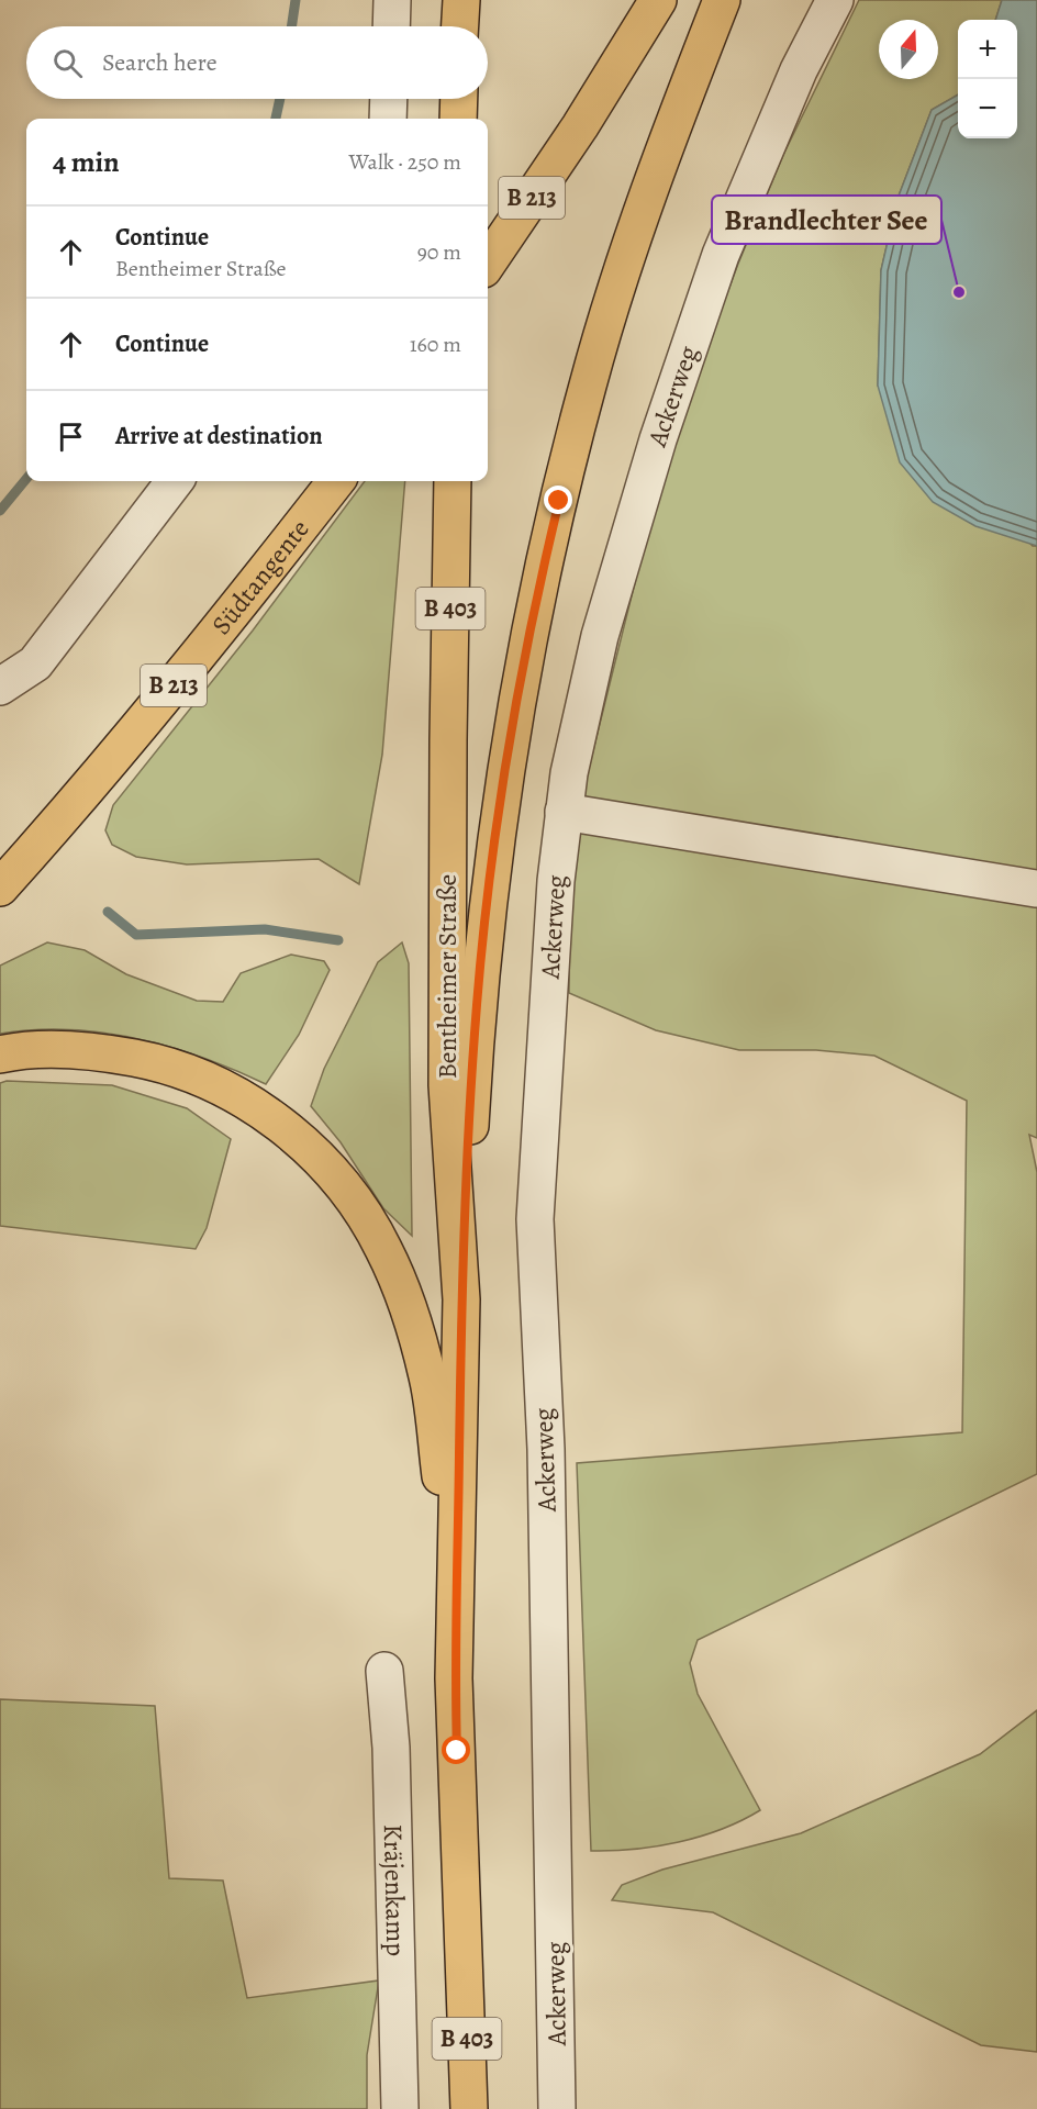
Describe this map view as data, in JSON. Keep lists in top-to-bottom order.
{
  "streets": {
    "main road": [
      "B 213",
      "Südtangente",
      "B 403",
      "Bentheimer Straße"
    ],
    "street": ["Ackerweg", "Kräjenkamp"]
  },
  "places": ["Brandlechter See"],
  "north": "top",
  "page": {
    "map_buttons": ["+", "−"],
    "search": "Search here",
    "heading": ["4 min", "Walk · 250 m"],
    "list": [
      ["Continue", "Bentheimer Straße", "90 m"],
      ["Continue", "160 m"],
      "Arrive at destination"
    ]
  }
}
